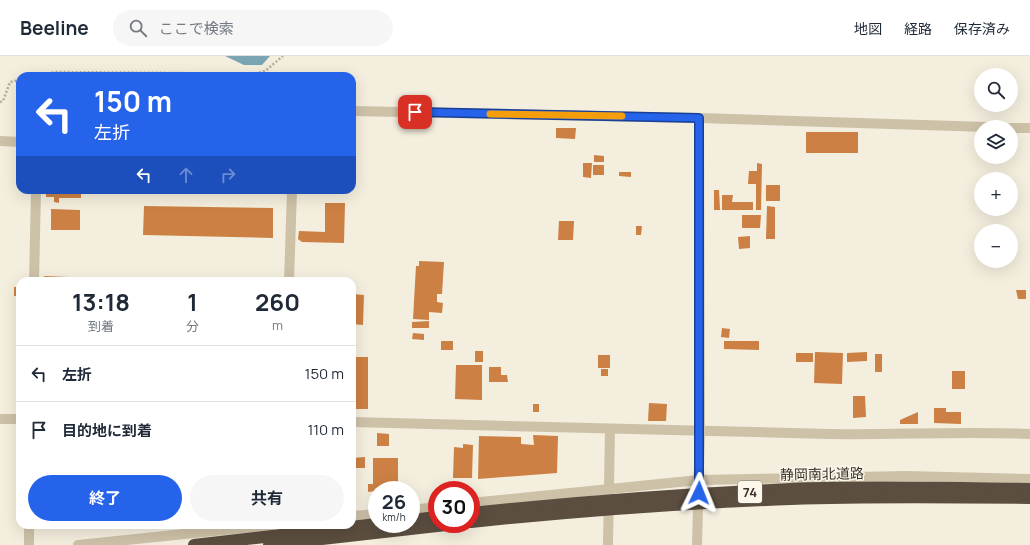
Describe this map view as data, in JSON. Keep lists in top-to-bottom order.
{
  "streets": {
    "highway": ["静岡南北道路", "74"]
  },
  "page": {
    "header": "Beeline",
    "search": "ここで検索",
    "nav": ["地図", "経路", "保存済み"],
    "map_buttons": ["+", "−"],
    "turn": ["150 m", "左折"],
    "eta": [
      "13:18",
      "到着",
      "1",
      "分",
      "260",
      "m"
    ],
    "list": [
      {
        "name": "左折",
        "value": "150 m"
      },
      {
        "name": "目的地に到着",
        "value": "110 m"
      }
    ],
    "buttons": ["終了", "共有"],
    "speed": "26 km/h",
    "limit": "30"
  }
}
